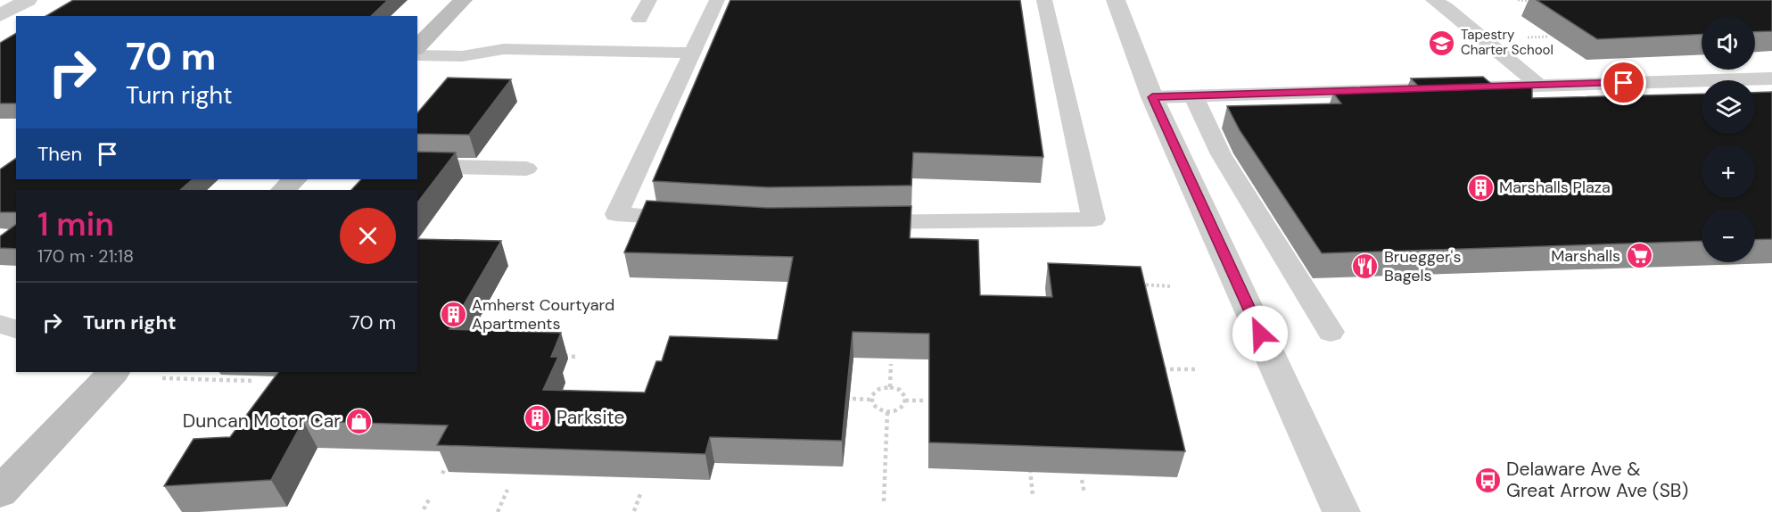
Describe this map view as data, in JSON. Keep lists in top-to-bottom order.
{
  "places": {
    "school or university": ["Tapestry Charter School"],
    "building": ["Marshalls Plaza", "Amherst Courtyard Apartments", "Parksite"],
    "supermarket": ["Marshalls"],
    "restaurant": ["Bruegger's Bagels"],
    "shop": ["Duncan Motor Car"],
    "bus stop": ["Delaware Ave & Great Arrow Ave (SB)"]
  },
  "page": {
    "map_buttons": ["+", "−"],
    "turn": ["70 m", "Turn right"],
    "then": "Then",
    "heading": ["1 min", "170 m · 21:18"],
    "list": [
      {
        "name": "Turn right",
        "value": "70 m"
      }
    ]
  }
}
